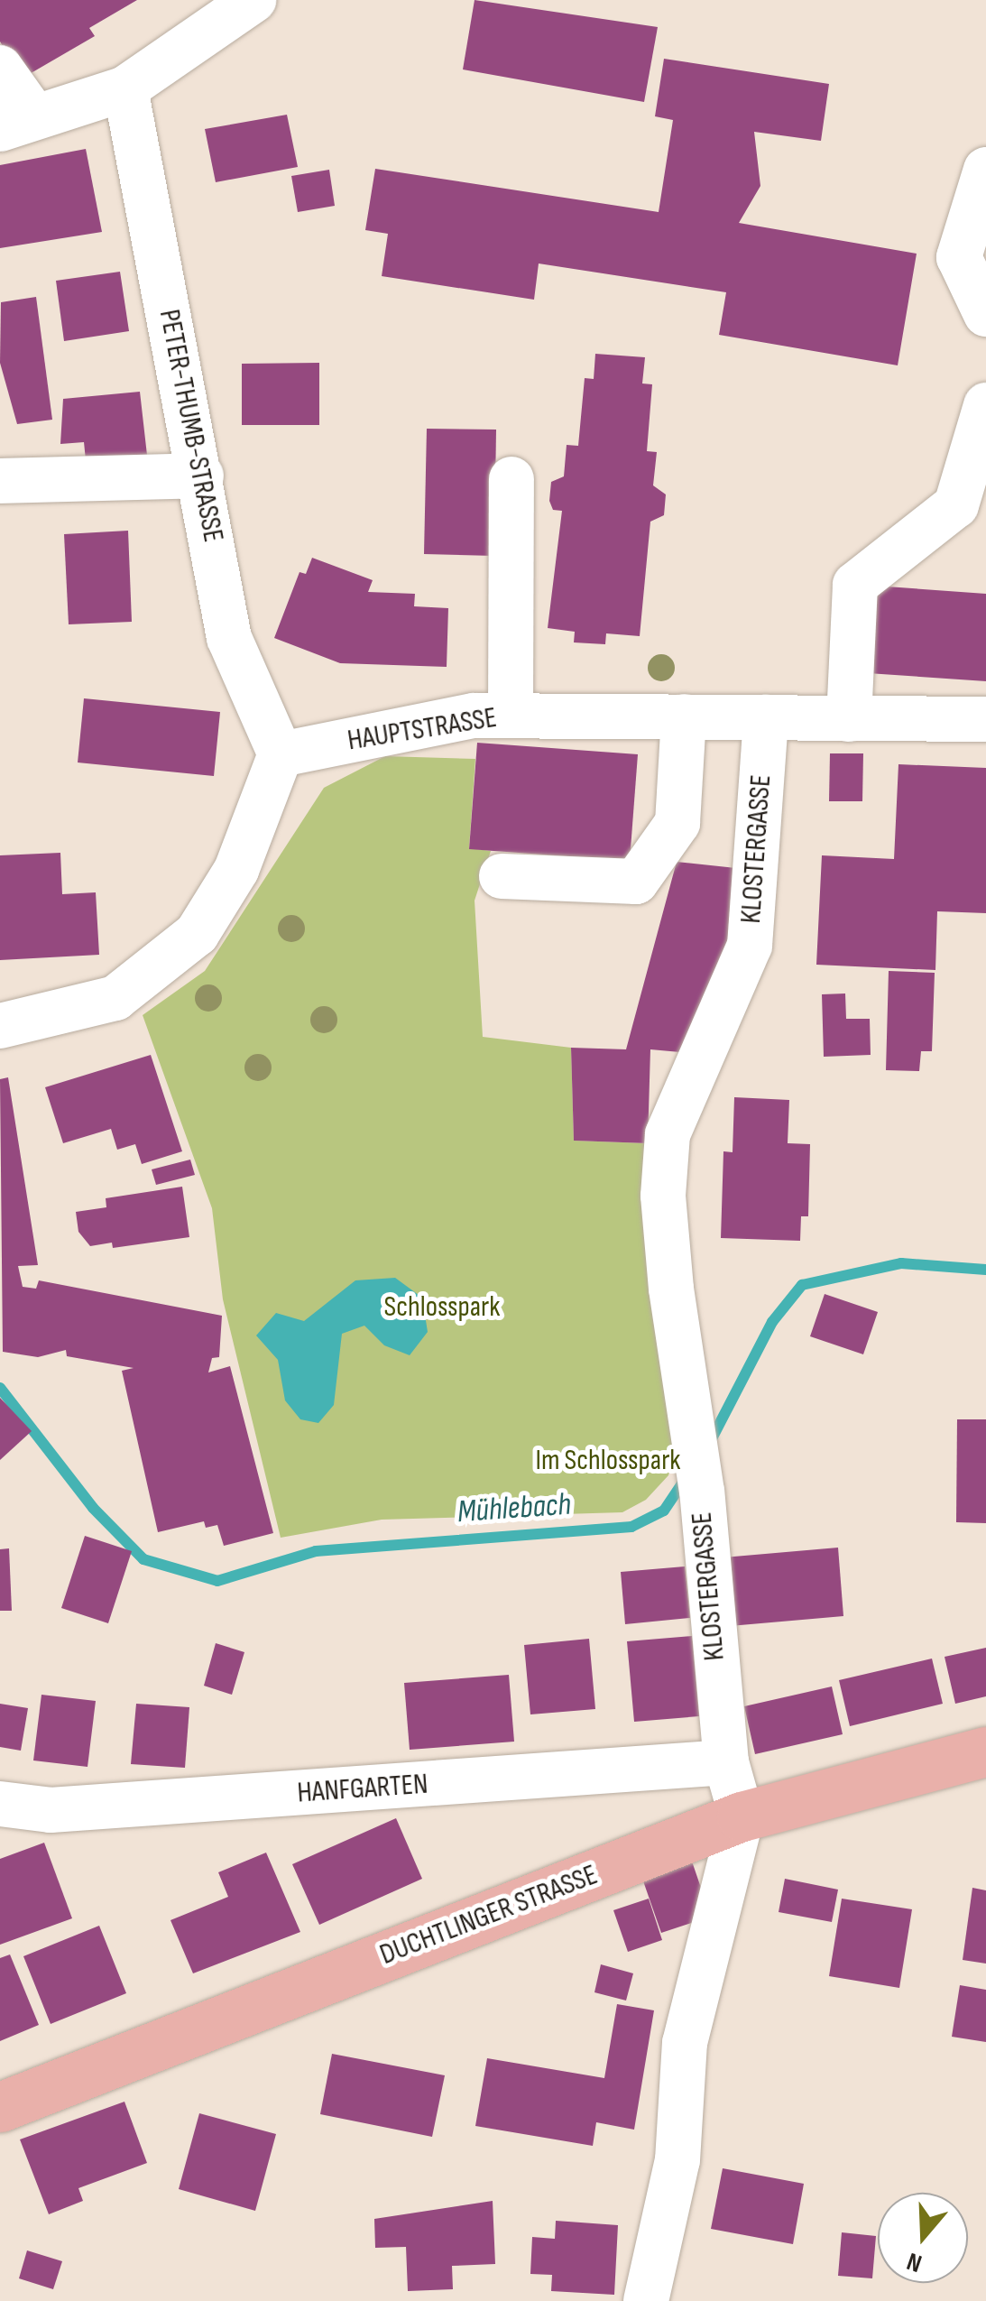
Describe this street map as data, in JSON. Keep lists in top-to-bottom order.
{
  "streets": {
    "main road": ["DUCHTLINGER STRASSE"],
    "street": [
      "PETER-THUMB-STRASSE",
      "HAUPTSTRASSE",
      "KLOSTERGASSE",
      "HANFGARTEN"
    ]
  },
  "crossings": [
    ["PETER-THUMB-STRASSE", "HAUPTSTRASSE"],
    ["HAUPTSTRASSE", "KLOSTERGASSE"],
    ["KLOSTERGASSE", "HANFGARTEN"],
    ["KLOSTERGASSE", "DUCHTLINGER STRASSE"]
  ],
  "water": ["Mühlebach"],
  "parks": ["Schlosspark", "Im Schlosspark"],
  "north": "bottom"
}
